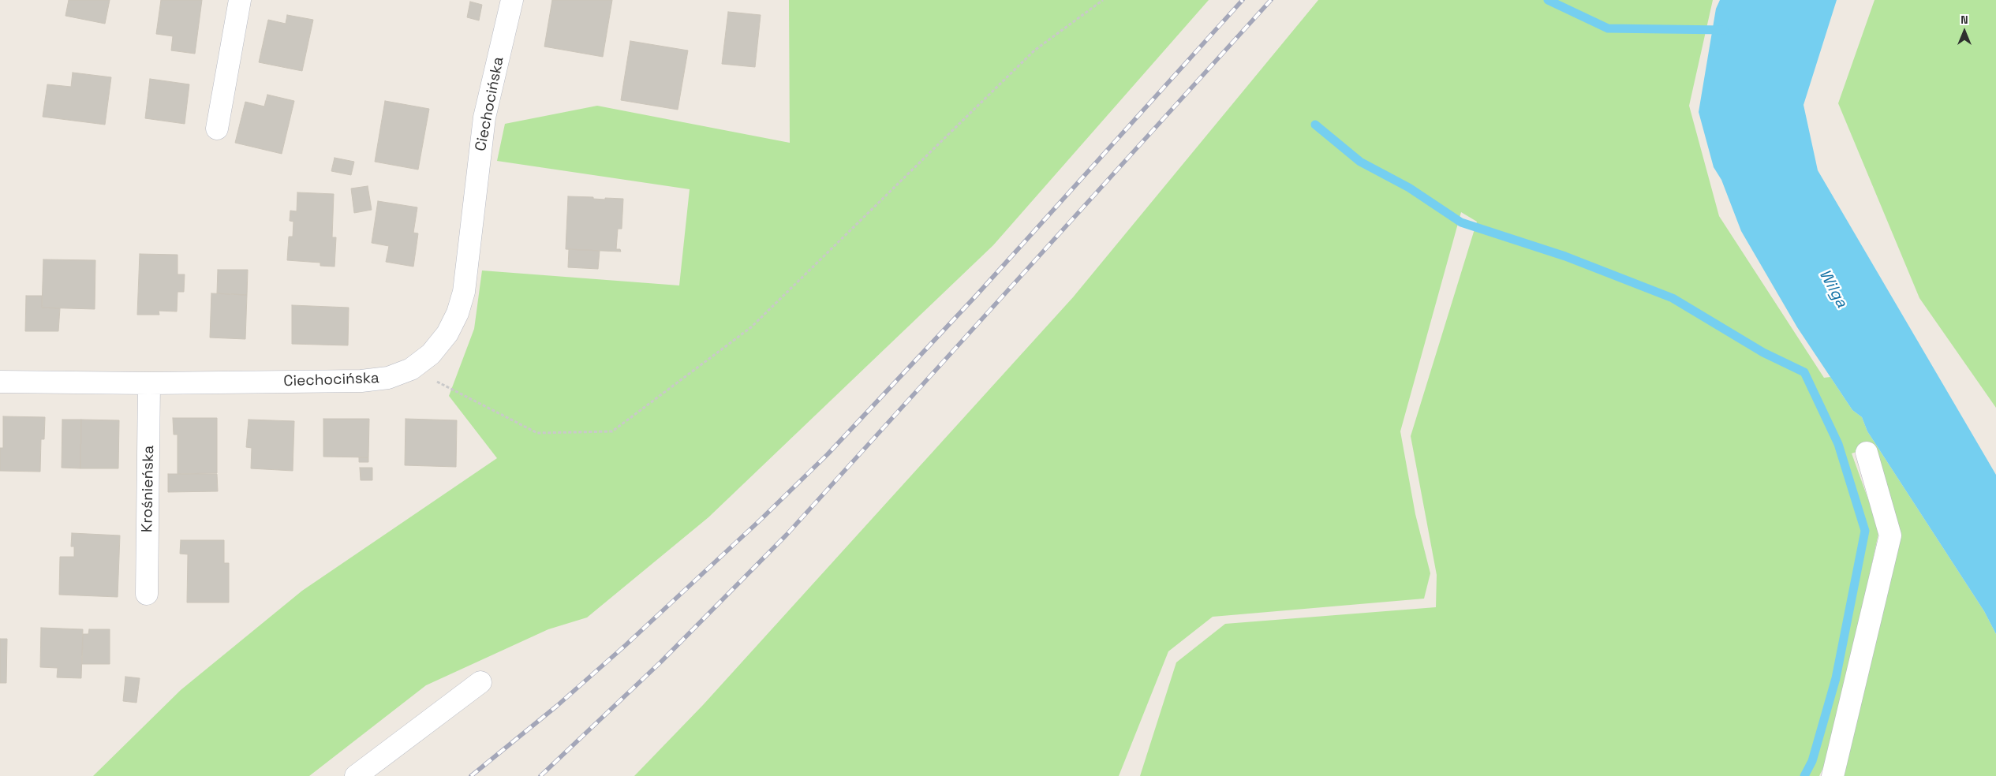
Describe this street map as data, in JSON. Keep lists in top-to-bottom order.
{
  "streets": {
    "street": ["Ciechocińska", "Krośnieńska"]
  },
  "crossings": [
    ["Ciechocińska", "Krośnieńska"]
  ],
  "water": ["Wilga"],
  "north": "top"
}
